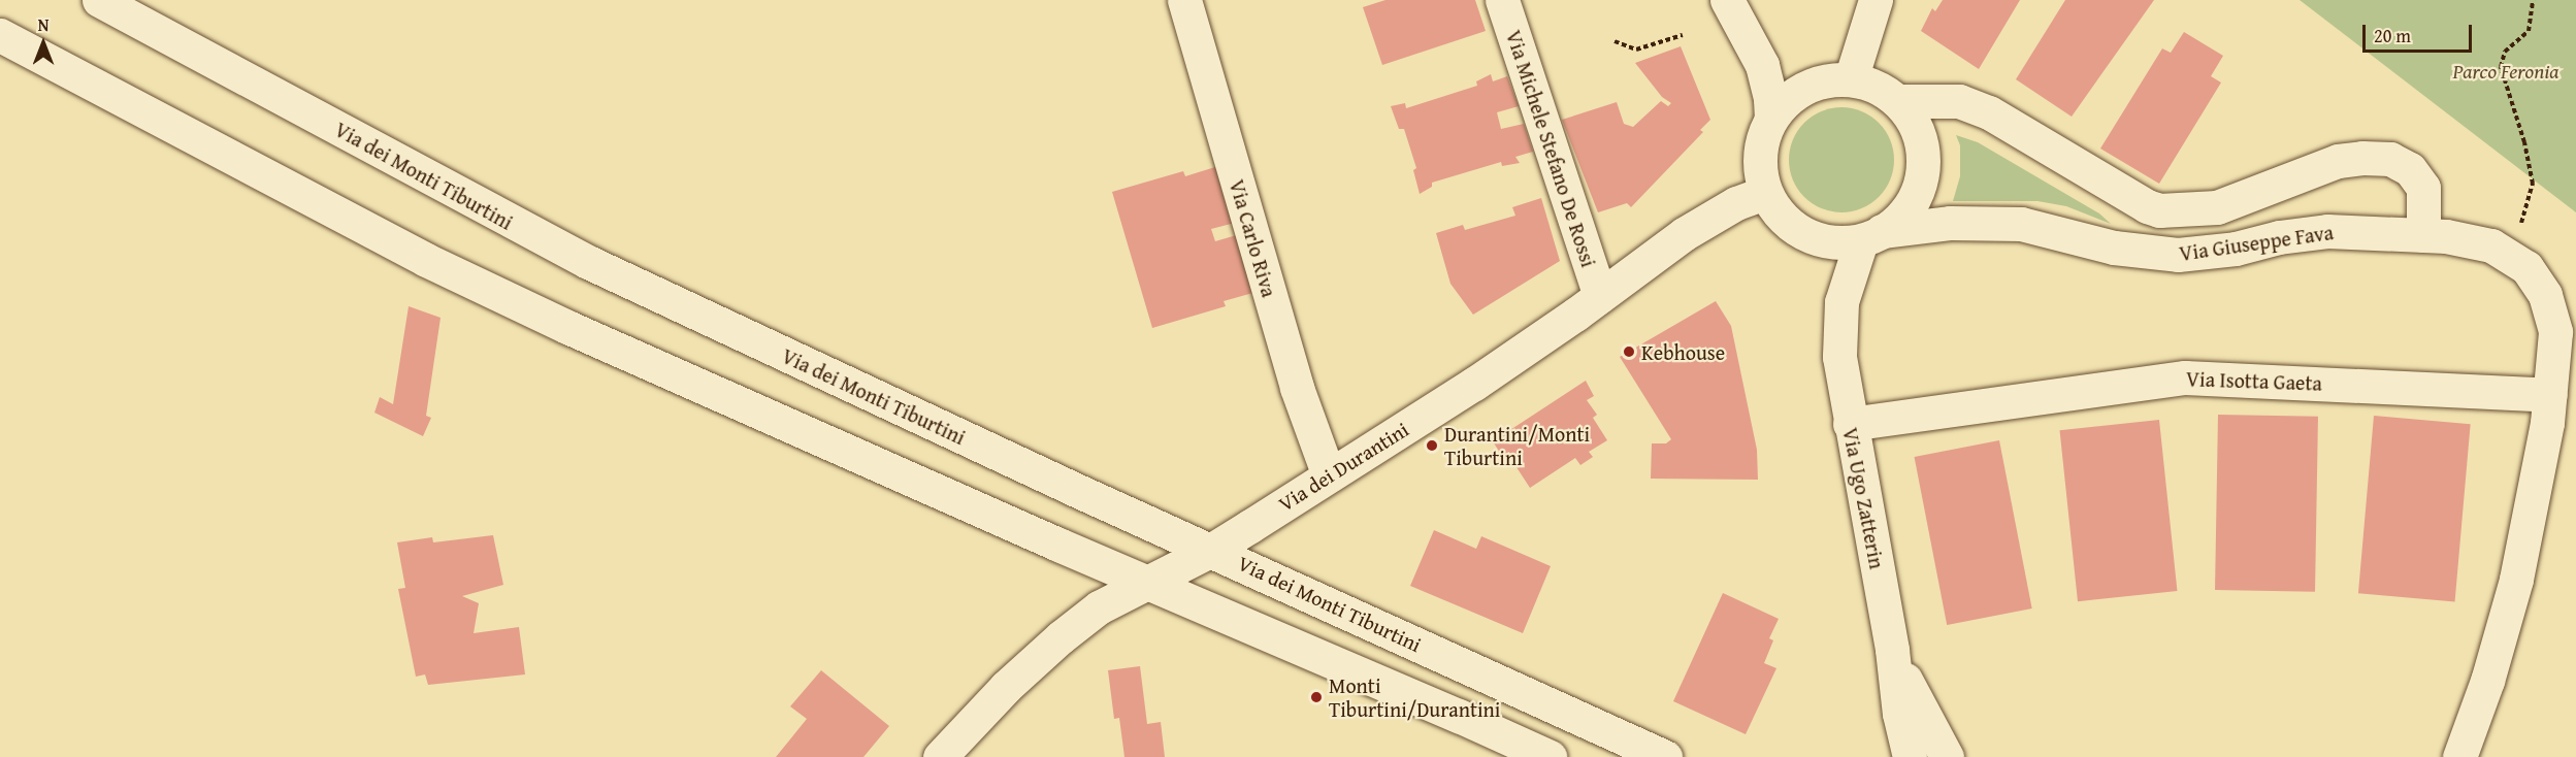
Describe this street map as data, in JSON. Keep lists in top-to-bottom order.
{
  "streets": {
    "street": [
      "Via Michele Stefano De Rossi",
      "Via dei Monti Tiburtini",
      "Via Carlo Riva",
      "Via Giuseppe Fava",
      "Via Isotta Gaeta",
      "Via dei Durantini",
      "Via Ugo Zatterin"
    ]
  },
  "crossings": [
    ["Via Michele Stefano De Rossi", "Via dei Durantini"],
    ["Via dei Monti Tiburtini", "Via dei Durantini"],
    ["Via Carlo Riva", "Via dei Durantini"],
    ["Via Giuseppe Fava", "Via Isotta Gaeta"],
    ["Via Giuseppe Fava", "Via dei Durantini"],
    ["Via Giuseppe Fava", "Via Ugo Zatterin"],
    ["Via Isotta Gaeta", "Via Ugo Zatterin"],
    ["Via dei Durantini", "Via Ugo Zatterin"]
  ],
  "parks": ["Parco Feronia"],
  "places": ["Kebhouse", "Durantini/Monti Tiburtini", "Monti Tiburtini/Durantini"],
  "scale_bar": "20 m",
  "north": "top"
}
